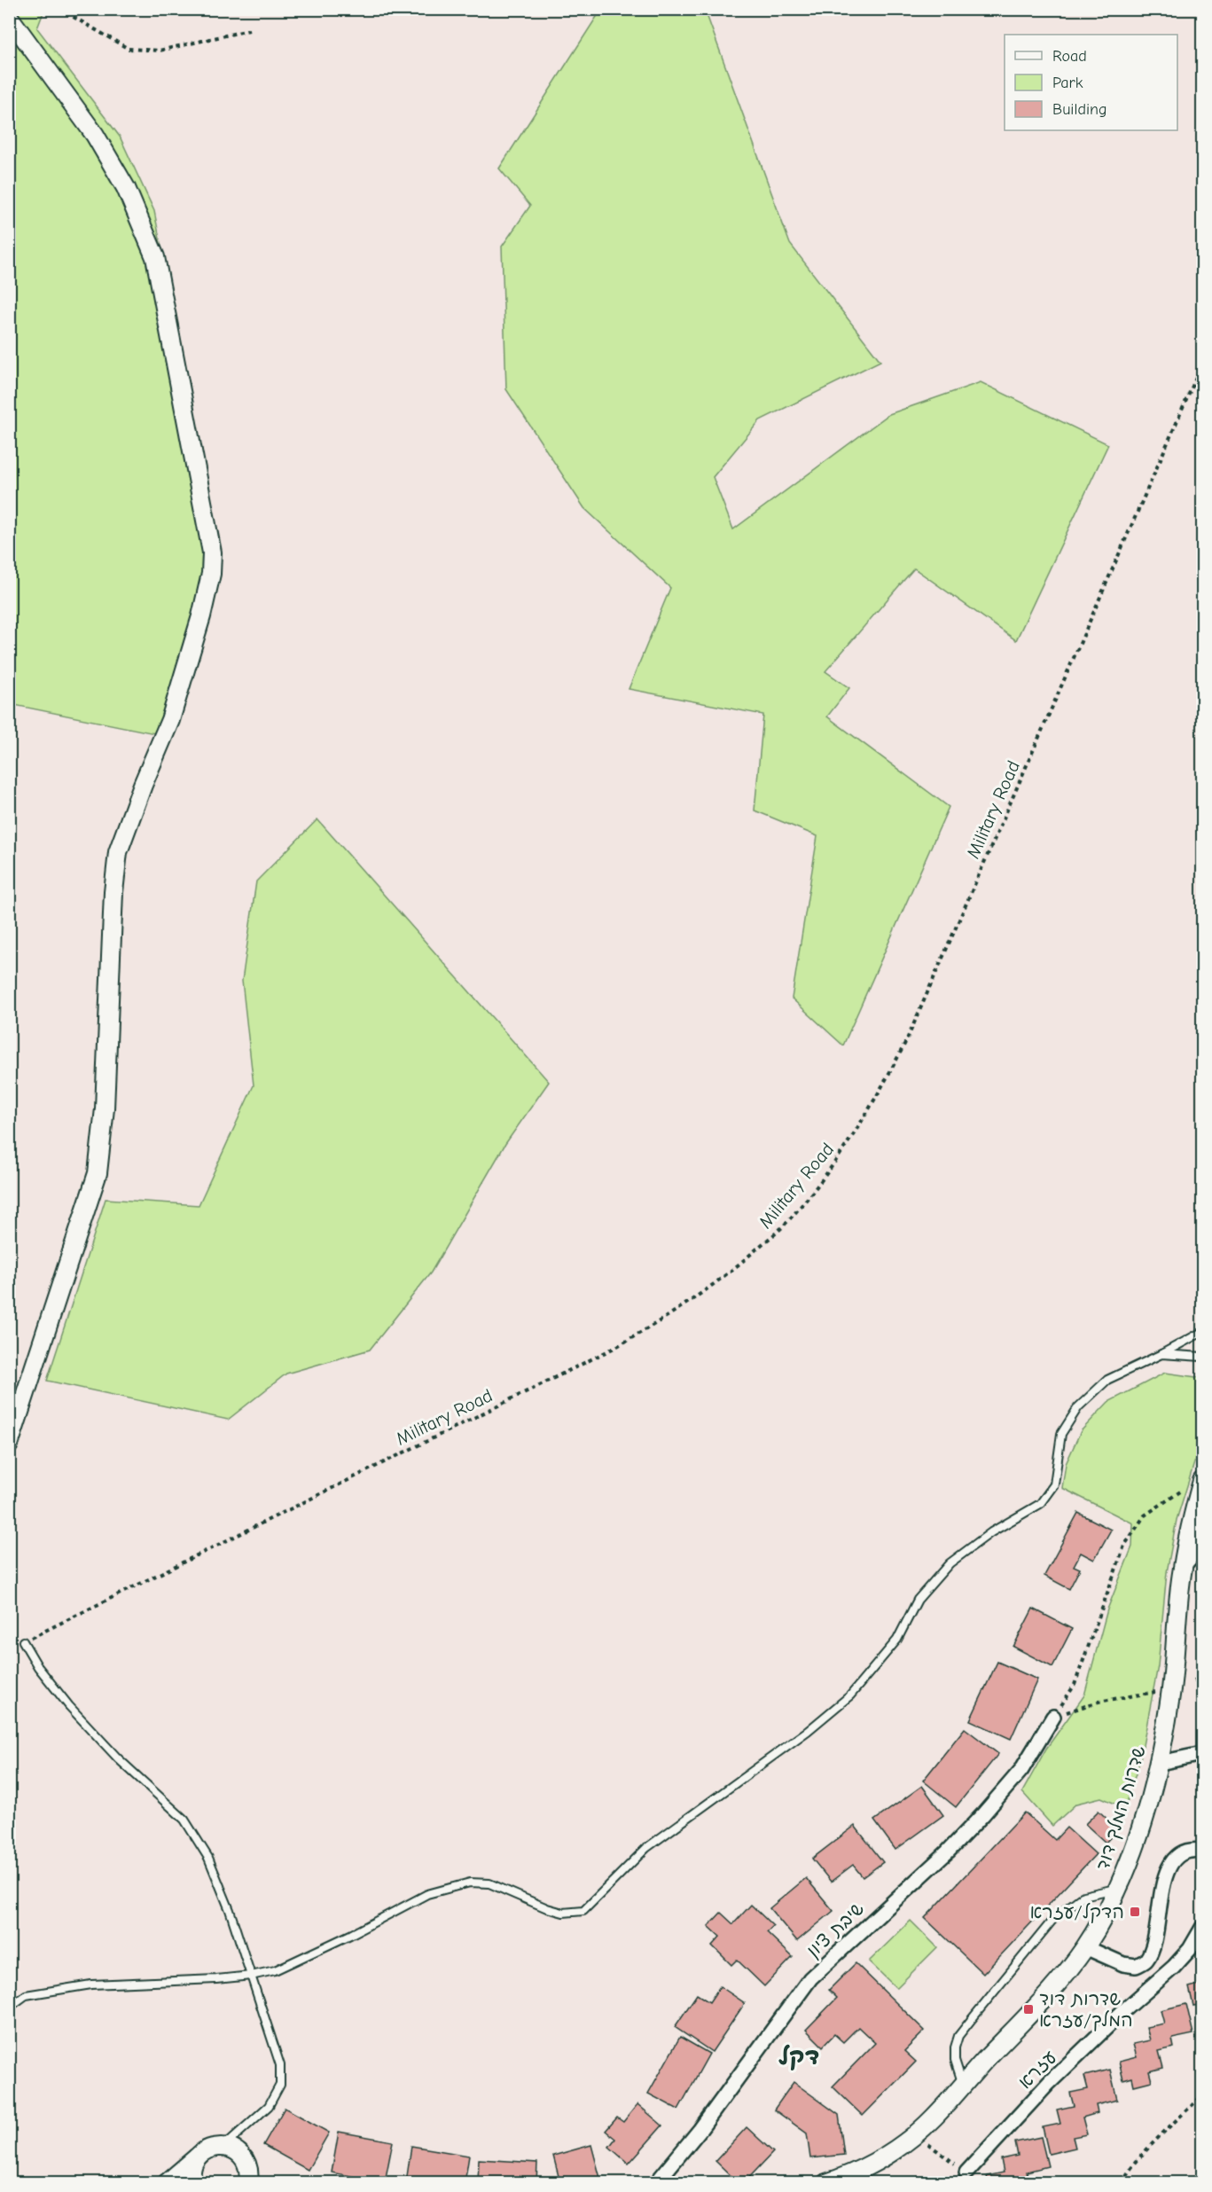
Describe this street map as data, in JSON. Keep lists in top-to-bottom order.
{
  "streets": {
    "street": ["שדרות המלך דוד", "שיבת ציון", "עזרא"],
    "path": ["Military Road"]
  },
  "districts": ["דקל"],
  "places": {
    "transit": ["הדקל/עזרא", "שדרות דוד המלך/עזרא"]
  },
  "legend": ["Road", "Park", "Building"]
}
